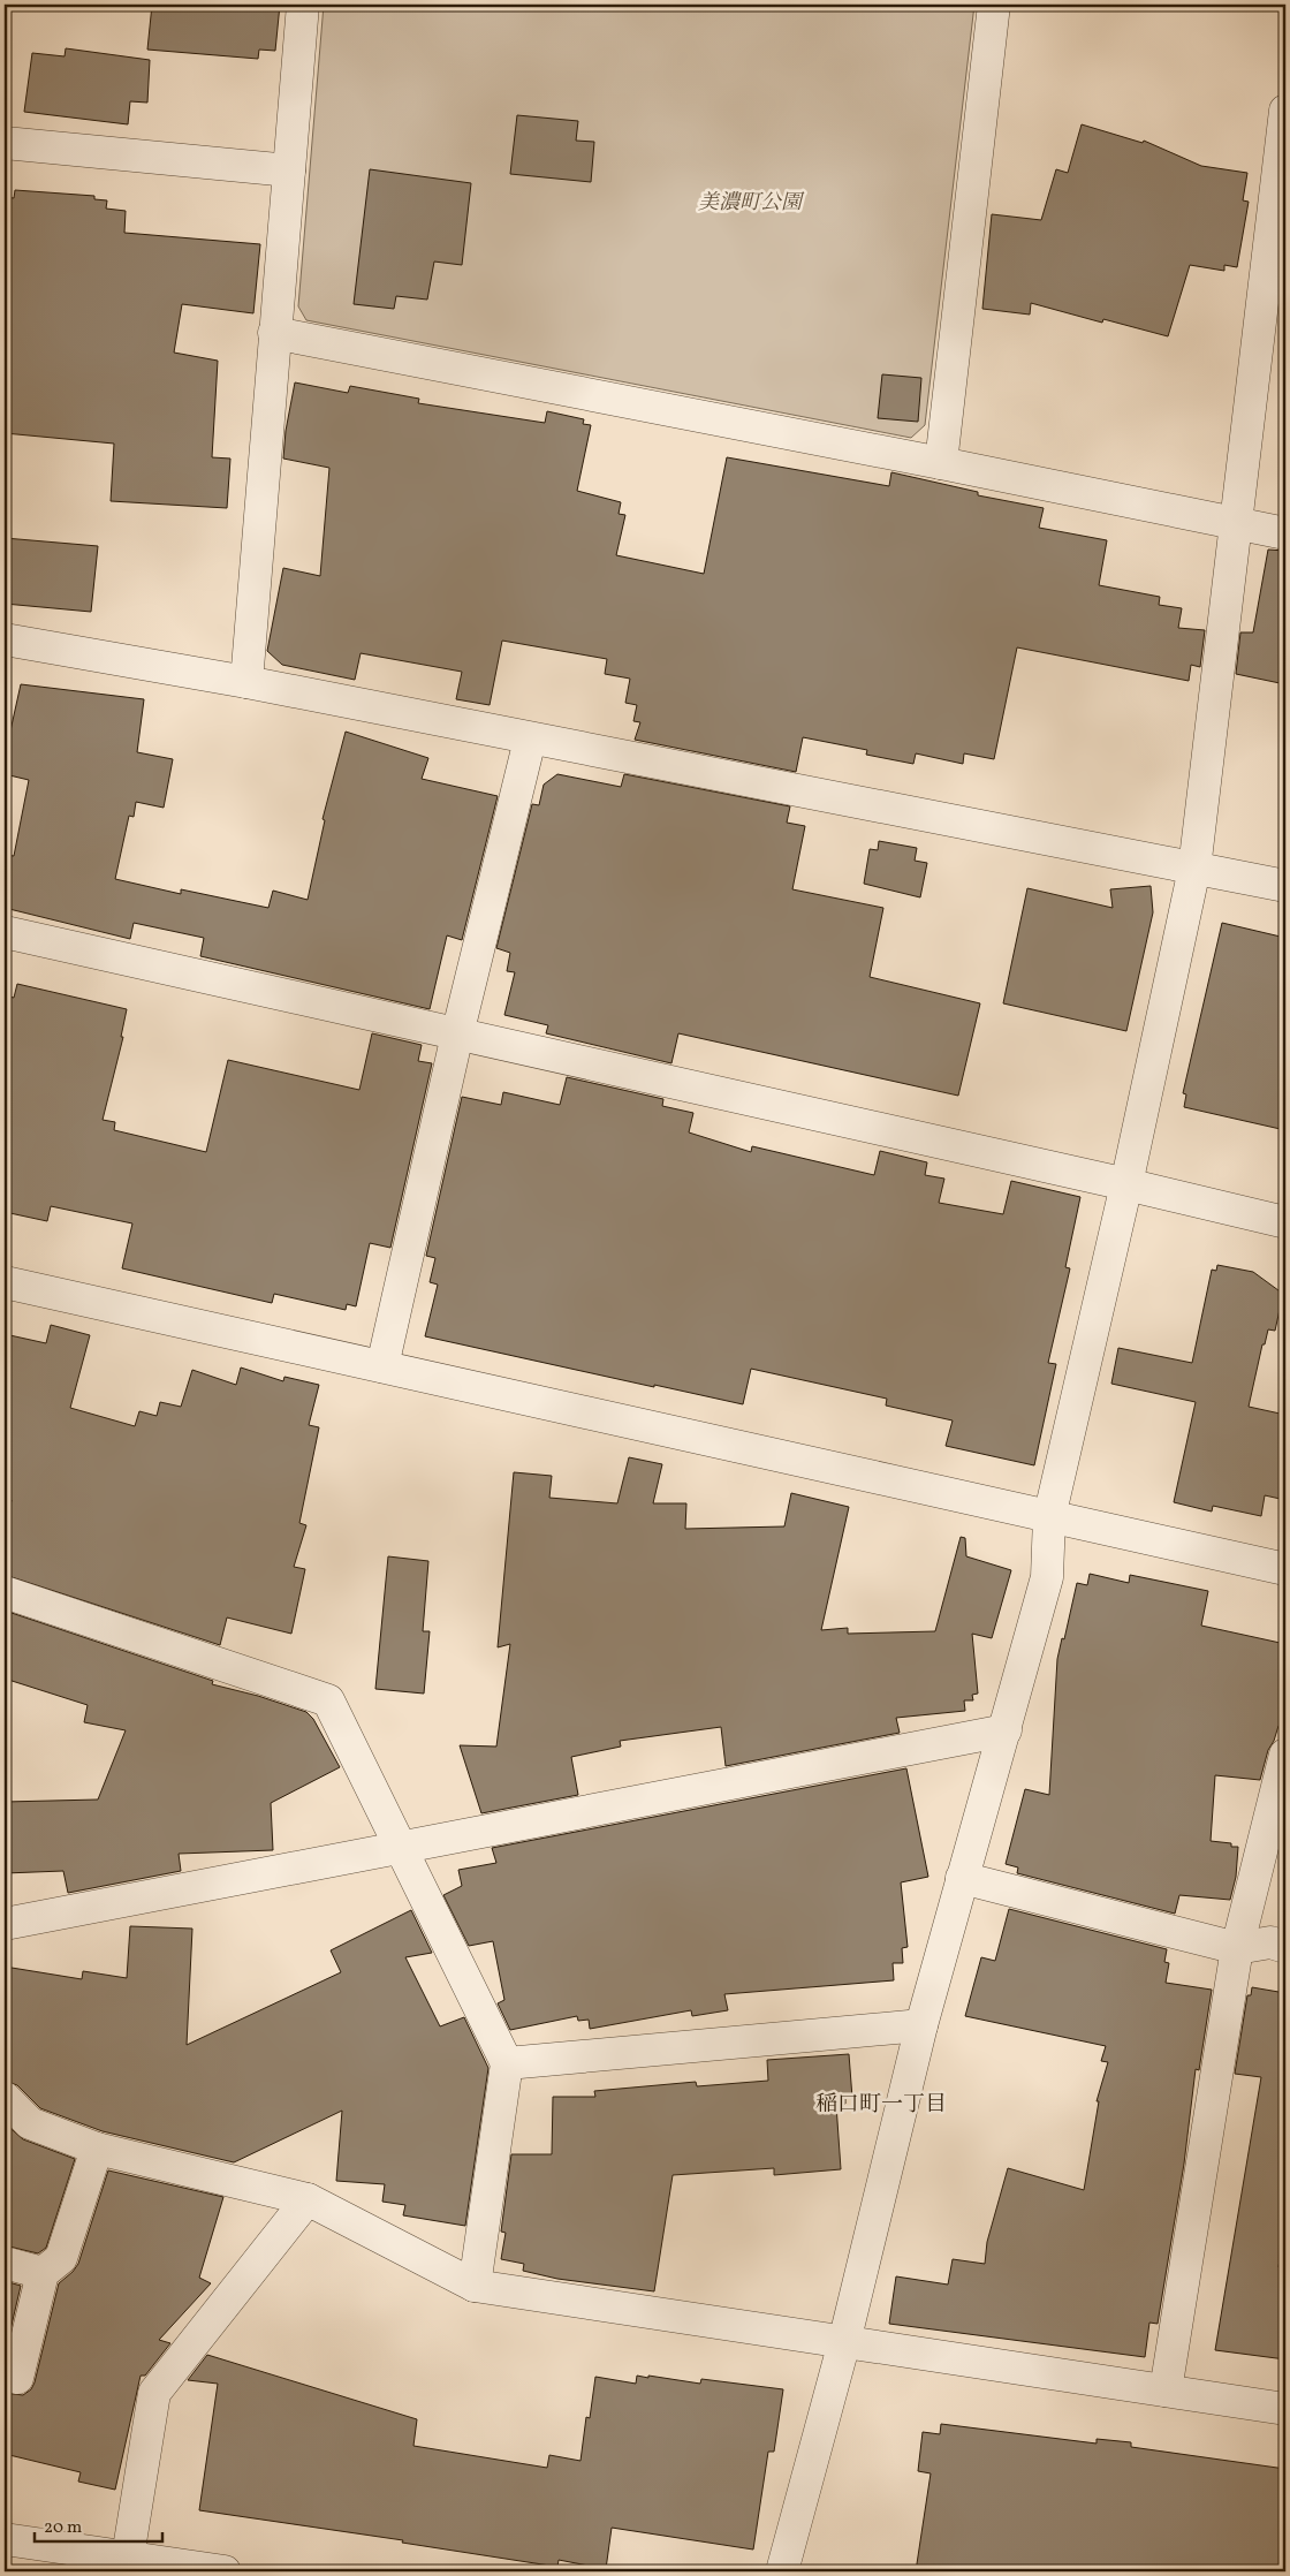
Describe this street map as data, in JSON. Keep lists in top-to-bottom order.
{
  "districts": ["稲口町一丁目"],
  "parks": ["美濃町公園"],
  "scale_bar": "20 m"
}
